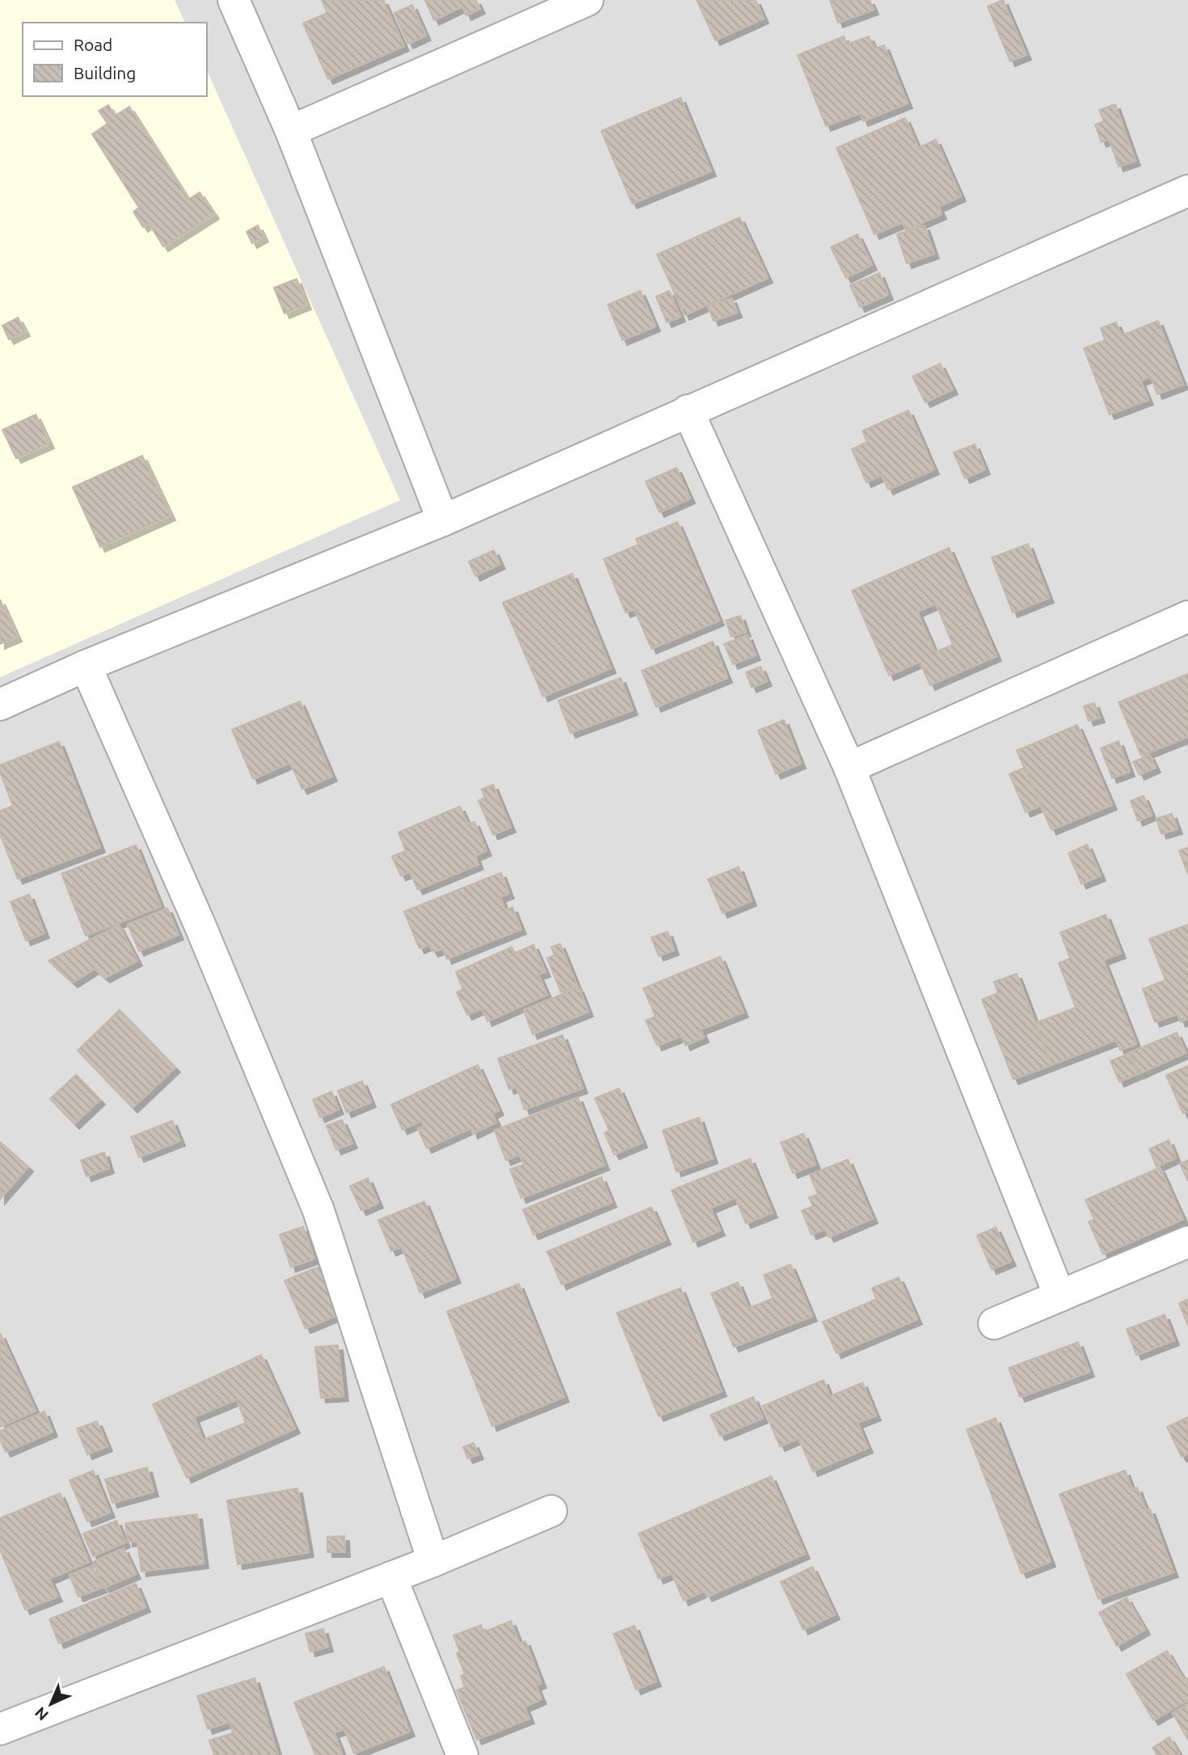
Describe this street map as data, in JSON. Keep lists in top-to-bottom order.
{
  "legend": ["Road", "Building"],
  "north": "bottom left"
}
